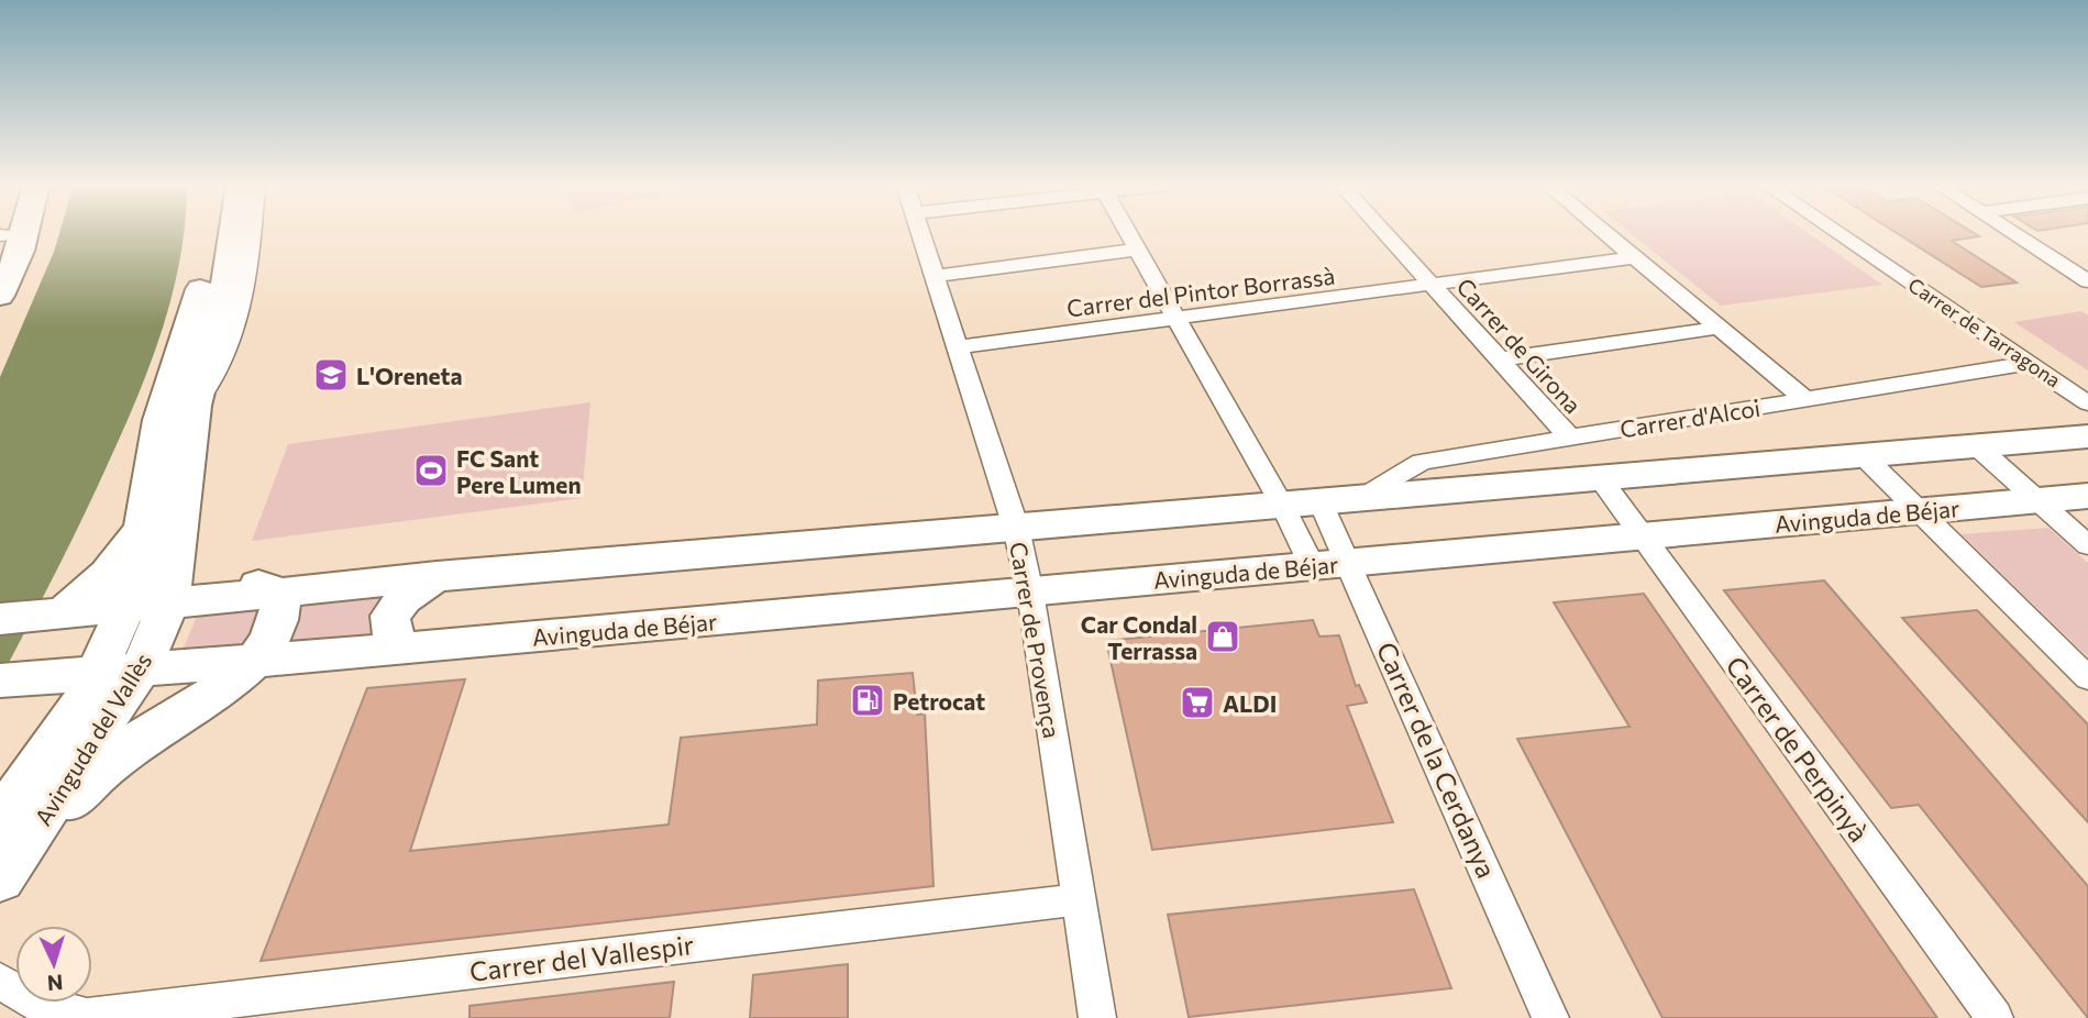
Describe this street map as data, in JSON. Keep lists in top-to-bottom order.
{
  "streets": {
    "main road": ["Avinguda de Béjar", "Avinguda del Vallès"],
    "street": [
      "Carrer del Pintor Borrassà",
      "Carrer de Tarragona",
      "Carrer de Girona",
      "Carrer d'Alcoi",
      "Carrer de Provença",
      "Carrer de Perpinyà",
      "Carrer de la Cerdanya",
      "Carrer del Vallespir"
    ]
  },
  "crossings": [
    ["Carrer del Pintor Borrassà", "Carrer de Girona"],
    ["Carrer del Pintor Borrassà", "Carrer de Provença"],
    ["Carrer de Tarragona", "Carrer d'Alcoi"],
    ["Carrer de Girona", "Carrer d'Alcoi"],
    ["Avinguda de Béjar", "Carrer de Provença"],
    ["Avinguda de Béjar", "Carrer de Perpinyà"],
    ["Avinguda de Béjar", "Carrer de la Cerdanya"],
    ["Carrer de Provença", "Carrer del Vallespir"]
  ],
  "places": {
    "school or university": ["L'Oreneta"],
    "sports": ["FC Sant Pere Lumen"],
    "shop": ["Car Condal Terrassa"],
    "fuel station": ["Petrocat"],
    "supermarket": ["ALDI"]
  },
  "north": "bottom"
}
